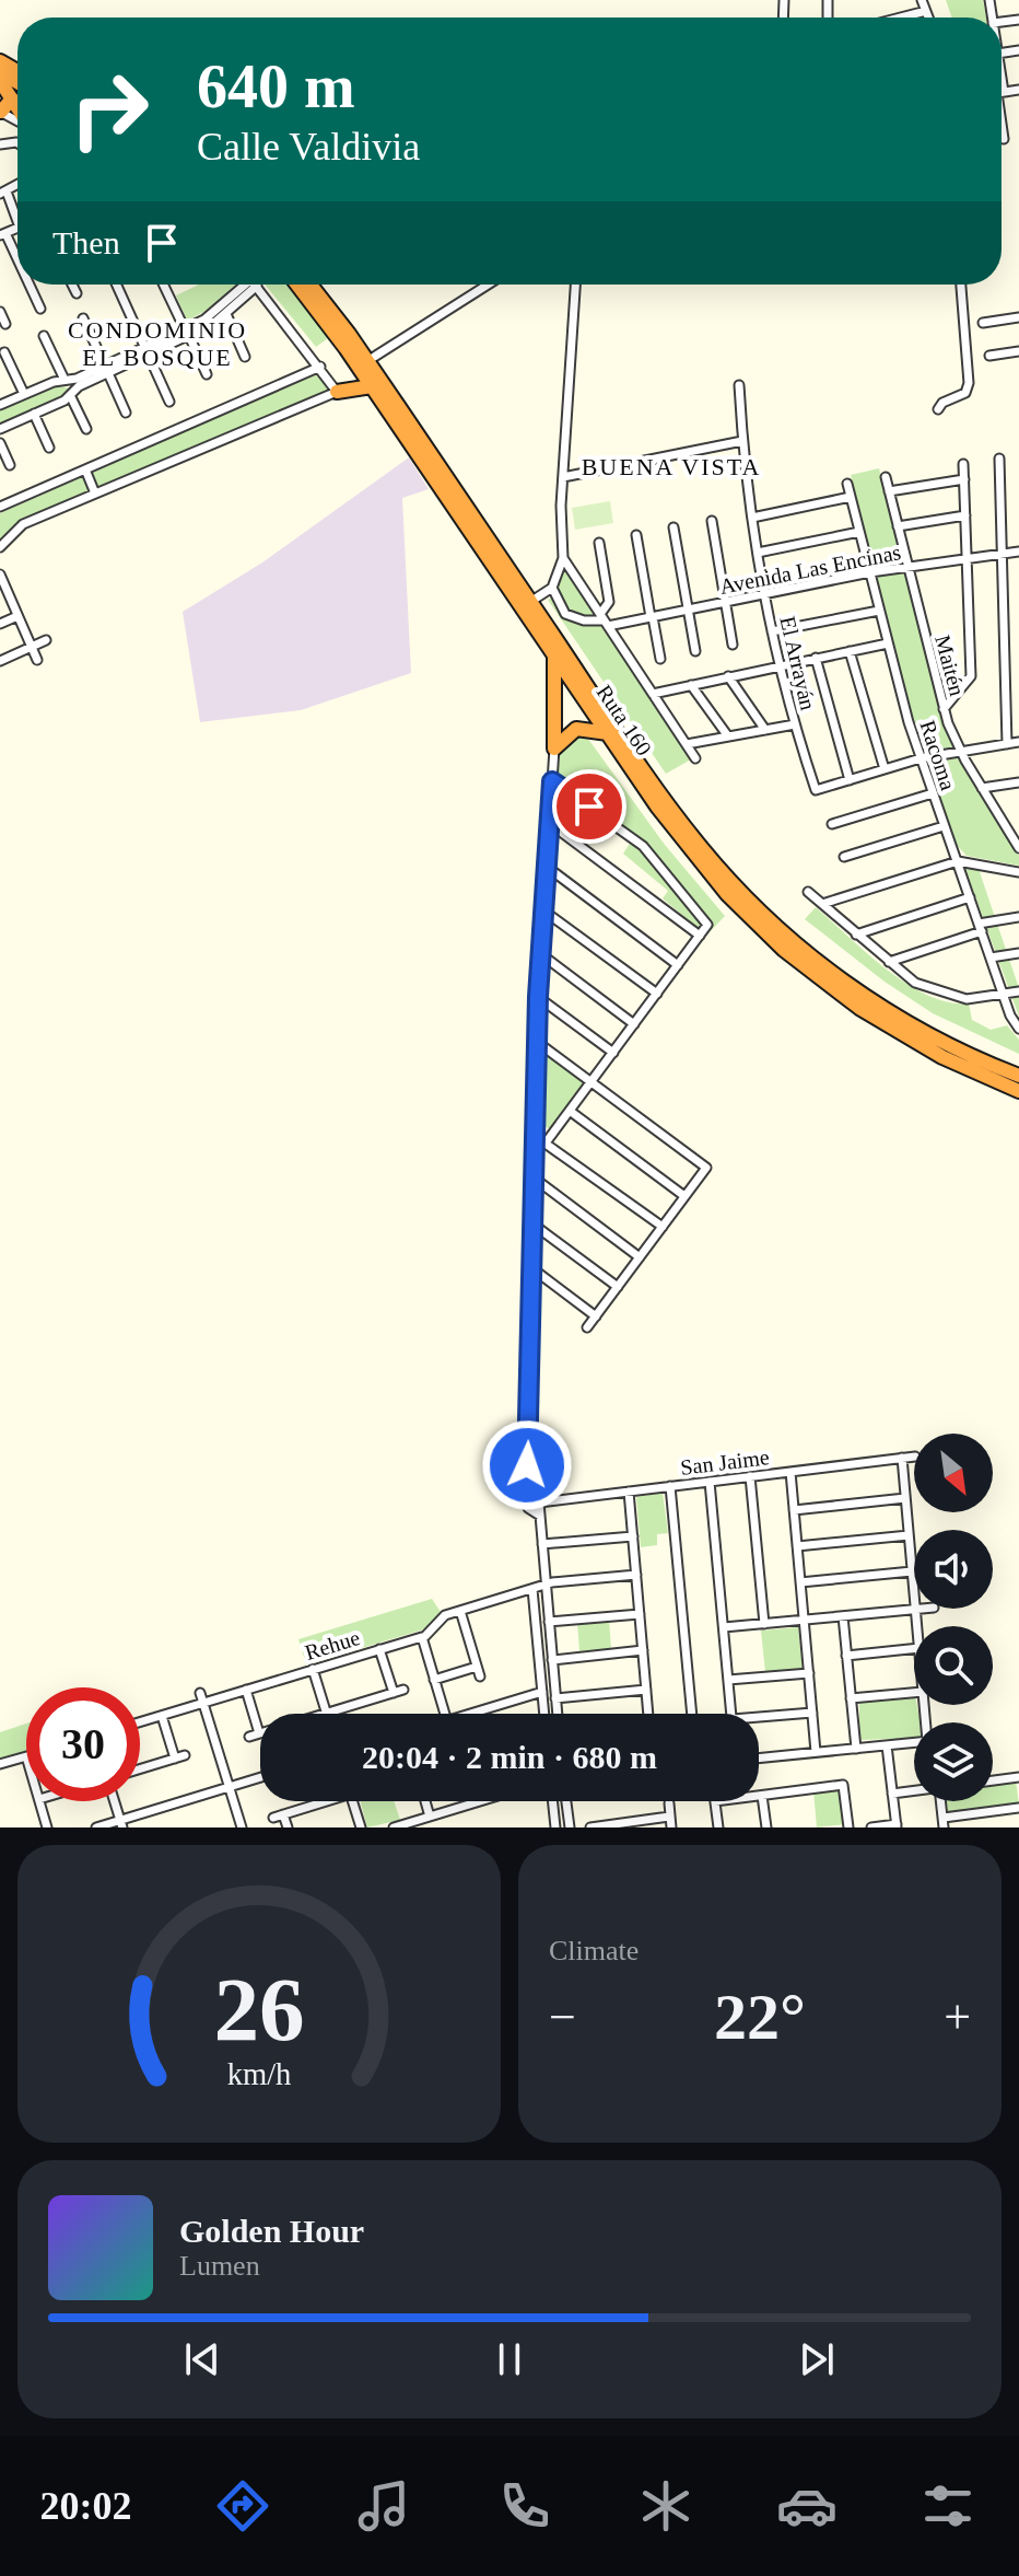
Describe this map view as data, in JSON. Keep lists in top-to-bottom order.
{
  "streets": {
    "highway": ["Ruta 160"],
    "street": [
      "Avenida Las Encinas",
      "El Arrayán",
      "Maitén",
      "Racoma",
      "San Jaime",
      "Rehue"
    ]
  },
  "crossings": [
    ["Avenida Las Encinas", "El Arrayán"],
    ["Avenida Las Encinas", "Maitén"],
    ["Avenida Las Encinas", "Racoma"]
  ],
  "districts": ["CONDOMINIO EL BOSQUE", "BUENA VISTA"],
  "north": "bottom right",
  "page": {
    "turn": ["640 m", "Calle Valdivia"],
    "then": "Then",
    "limit": "30",
    "trip": "20:04 · 2 min · 680 m",
    "tile": "Climate",
    "heat": ["−", "22°", "+"],
    "song": ["Golden Hour", "Lumen"],
    "tabs": "20:02",
    "gauge": ["26", "km/h"]
  }
}
